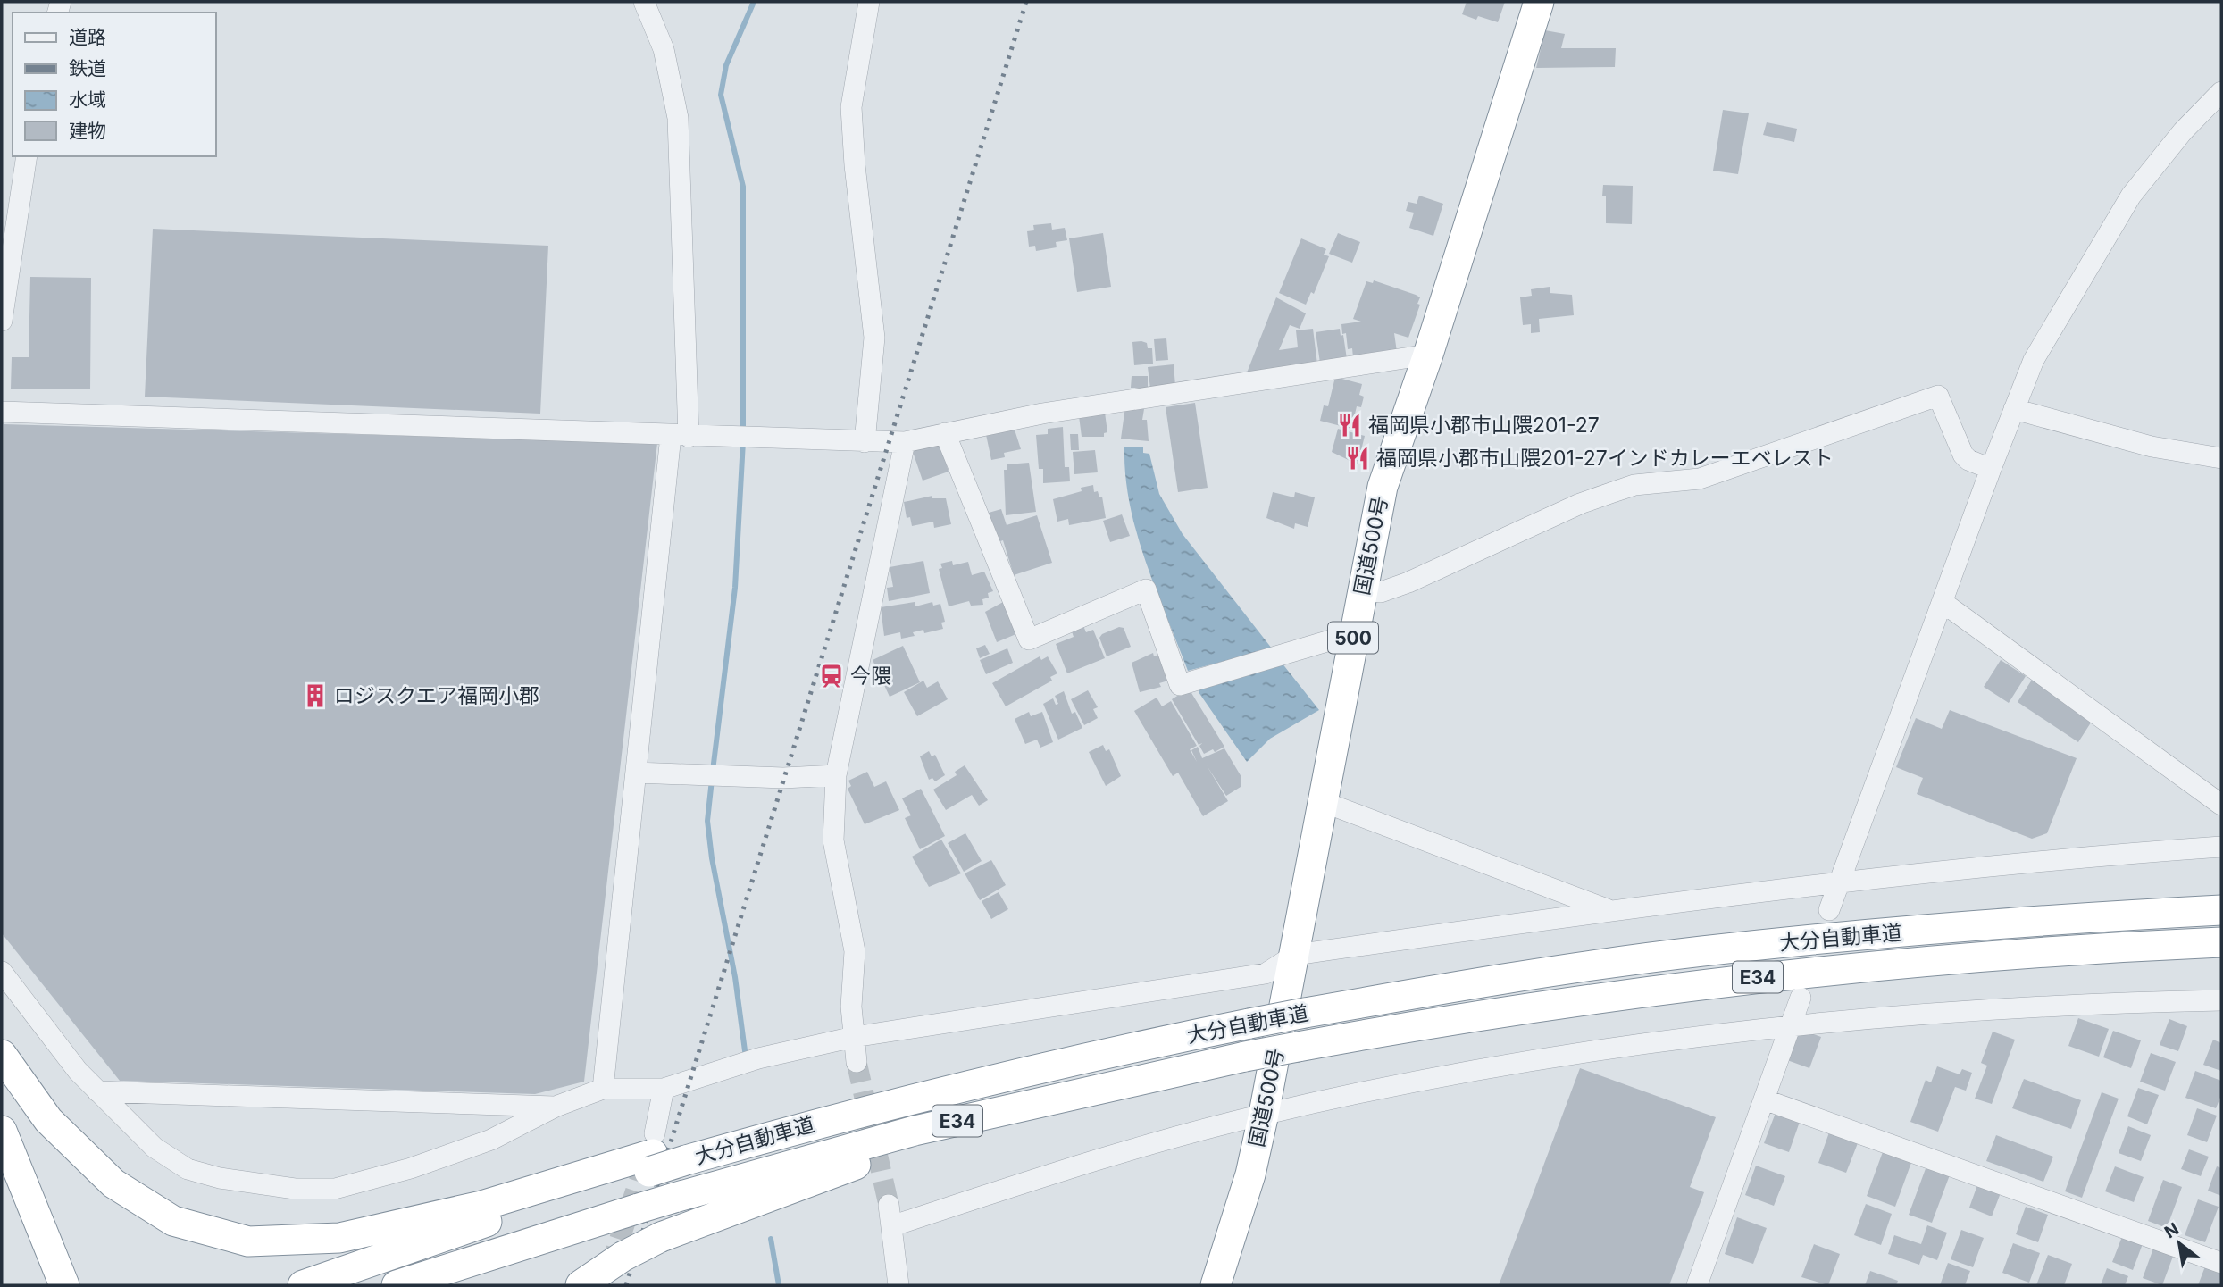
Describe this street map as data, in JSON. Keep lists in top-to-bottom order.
{
  "streets": {
    "highway": [
      "国道500号",
      "500",
      "大分自動車道",
      "E34"
    ]
  },
  "places": {
    "restaurant": ["福岡県小郡市山隈201-27", "福岡県小郡市山隈201-27インドカレーエベレスト"],
    "station": ["今隈"],
    "building": ["ロジスクエア福岡小郡"]
  },
  "legend": [
    "道路",
    "鉄道",
    "水域",
    "建物"
  ],
  "north": "top left"
}
